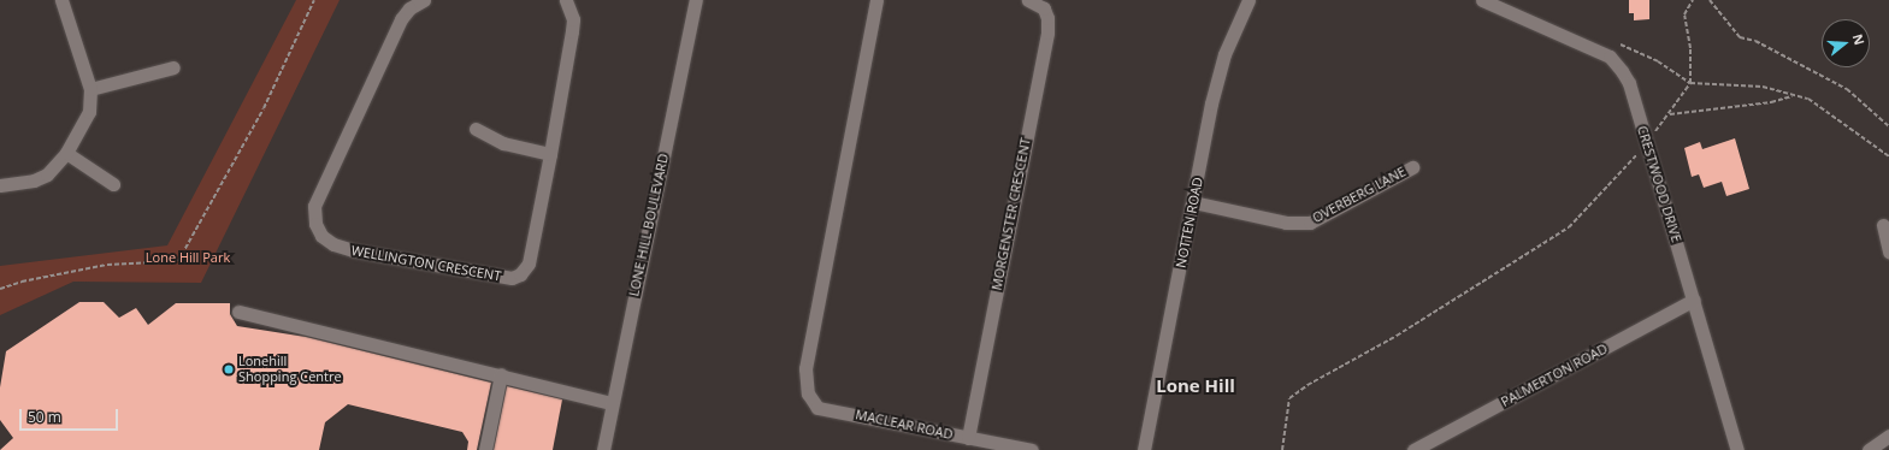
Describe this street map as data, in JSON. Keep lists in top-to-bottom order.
{
  "streets": {
    "street": [
      "CRESTWOOD DRIVE",
      "OVERBERG LANE",
      "MORGENSTER CRESCENT",
      "NOTTEN ROAD",
      "LONE HILL BOULEVARD",
      "WELLINGTON CRESCENT",
      "PALMERTON ROAD",
      "MACLEAR ROAD"
    ]
  },
  "crossings": [
    ["CRESTWOOD DRIVE", "PALMERTON ROAD"],
    ["OVERBERG LANE", "NOTTEN ROAD"],
    ["MORGENSTER CRESCENT", "MACLEAR ROAD"]
  ],
  "districts": ["Lone Hill"],
  "parks": ["Lone Hill Park"],
  "places": ["Lonehill Shopping Centre"],
  "scale_bar": "50 m",
  "north": "right"
}
